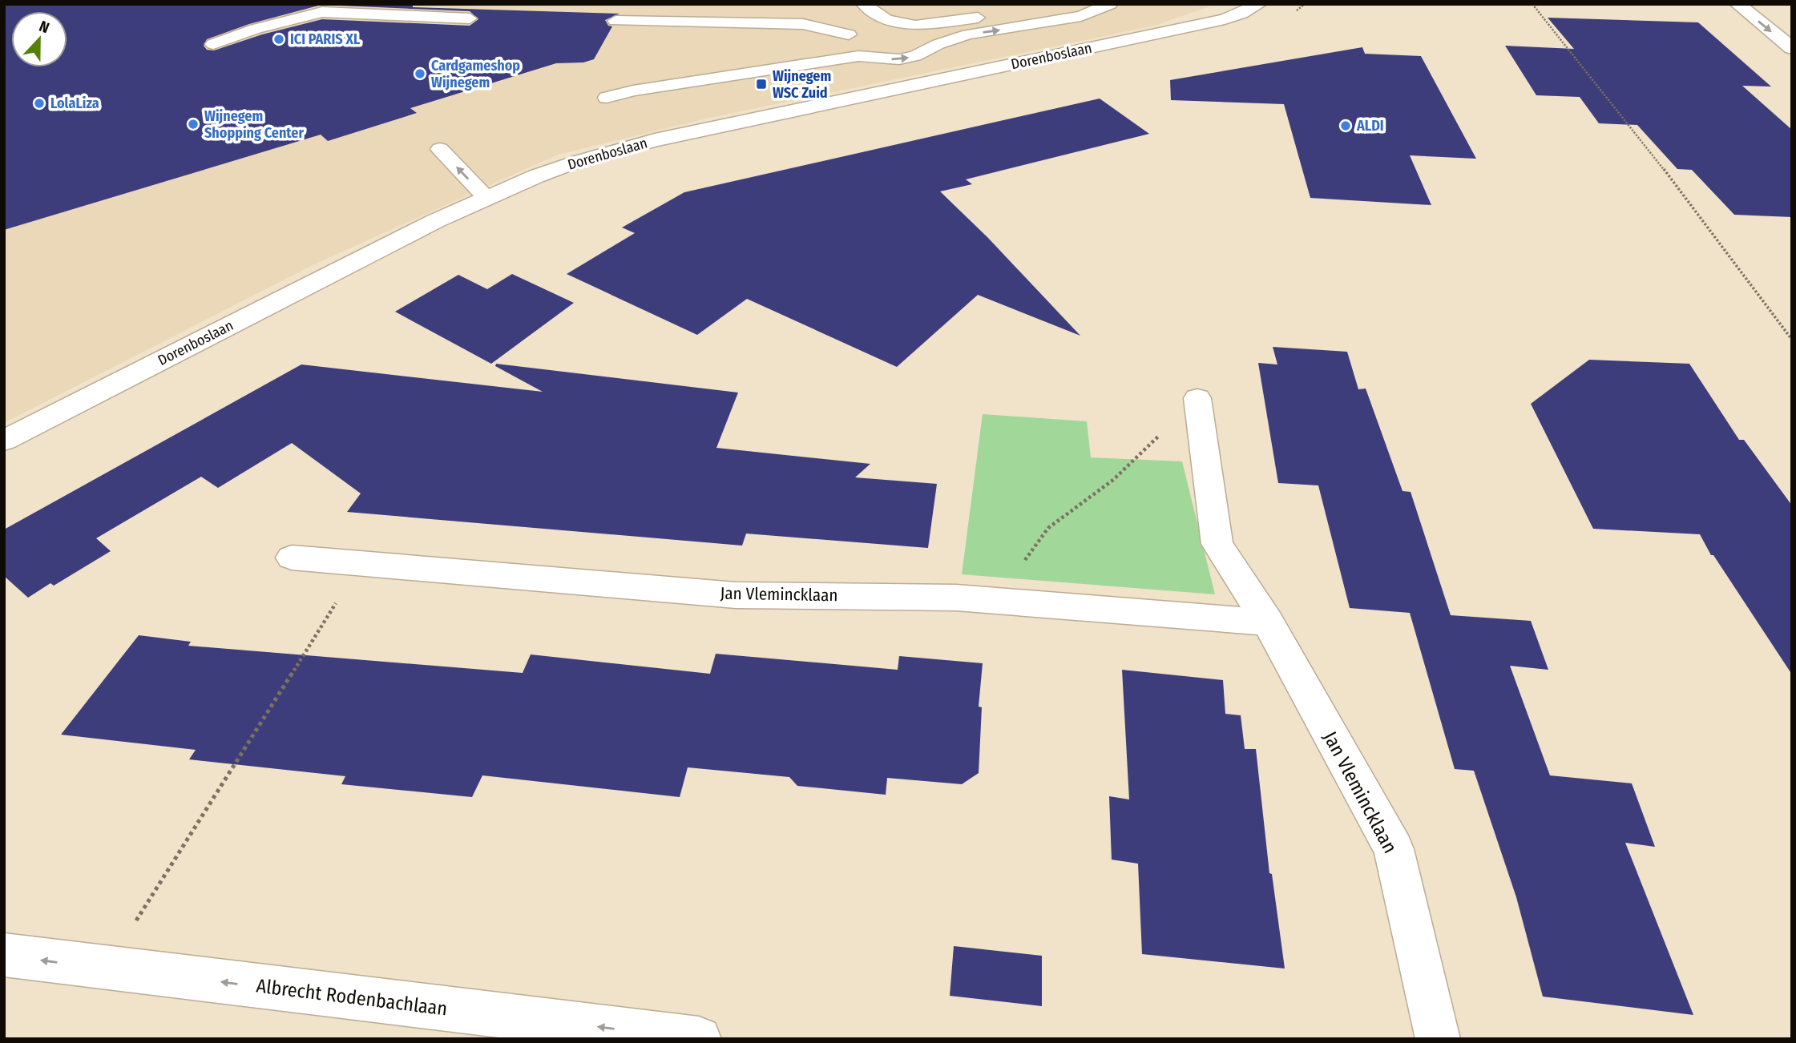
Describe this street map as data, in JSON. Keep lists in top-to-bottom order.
{
  "streets": {
    "street": ["Dorenboslaan", "Jan Vlemincklaan", "Albrecht Rodenbachlaan"]
  },
  "one_way": ["Albrecht Rodenbachlaan"],
  "places": {
    "other": [
      "ICI PARIS XL",
      "Cardgameshop Wijnegem",
      "LolaLiza",
      "Wijnegem Shopping Center",
      "ALDI"
    ],
    "transit": ["Wijnegem WSC Zuid"]
  },
  "north": "top"
}
